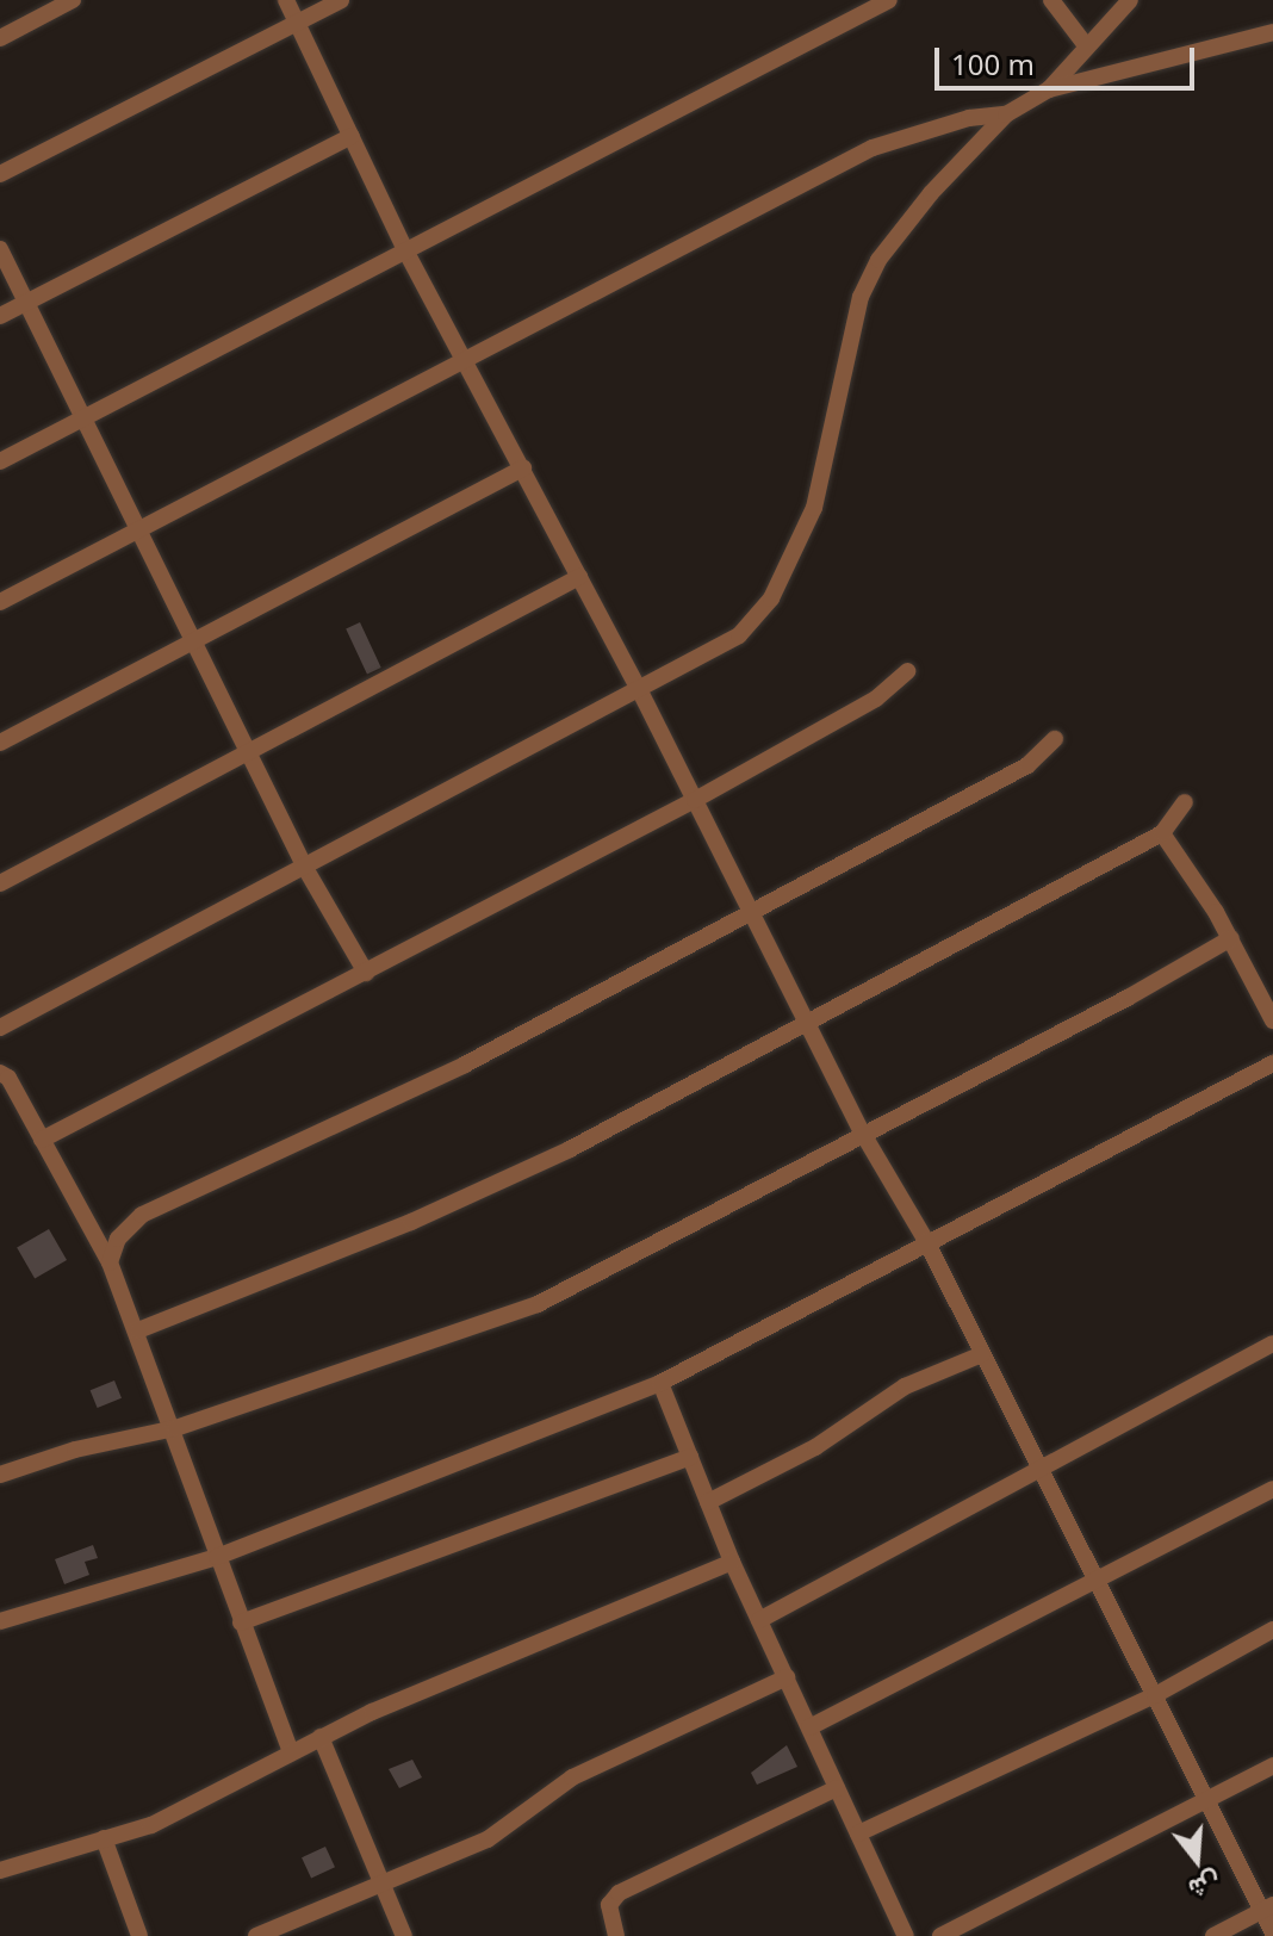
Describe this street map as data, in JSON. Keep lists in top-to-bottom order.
{
  "scale_bar": "100 m",
  "north": "bottom"
}
